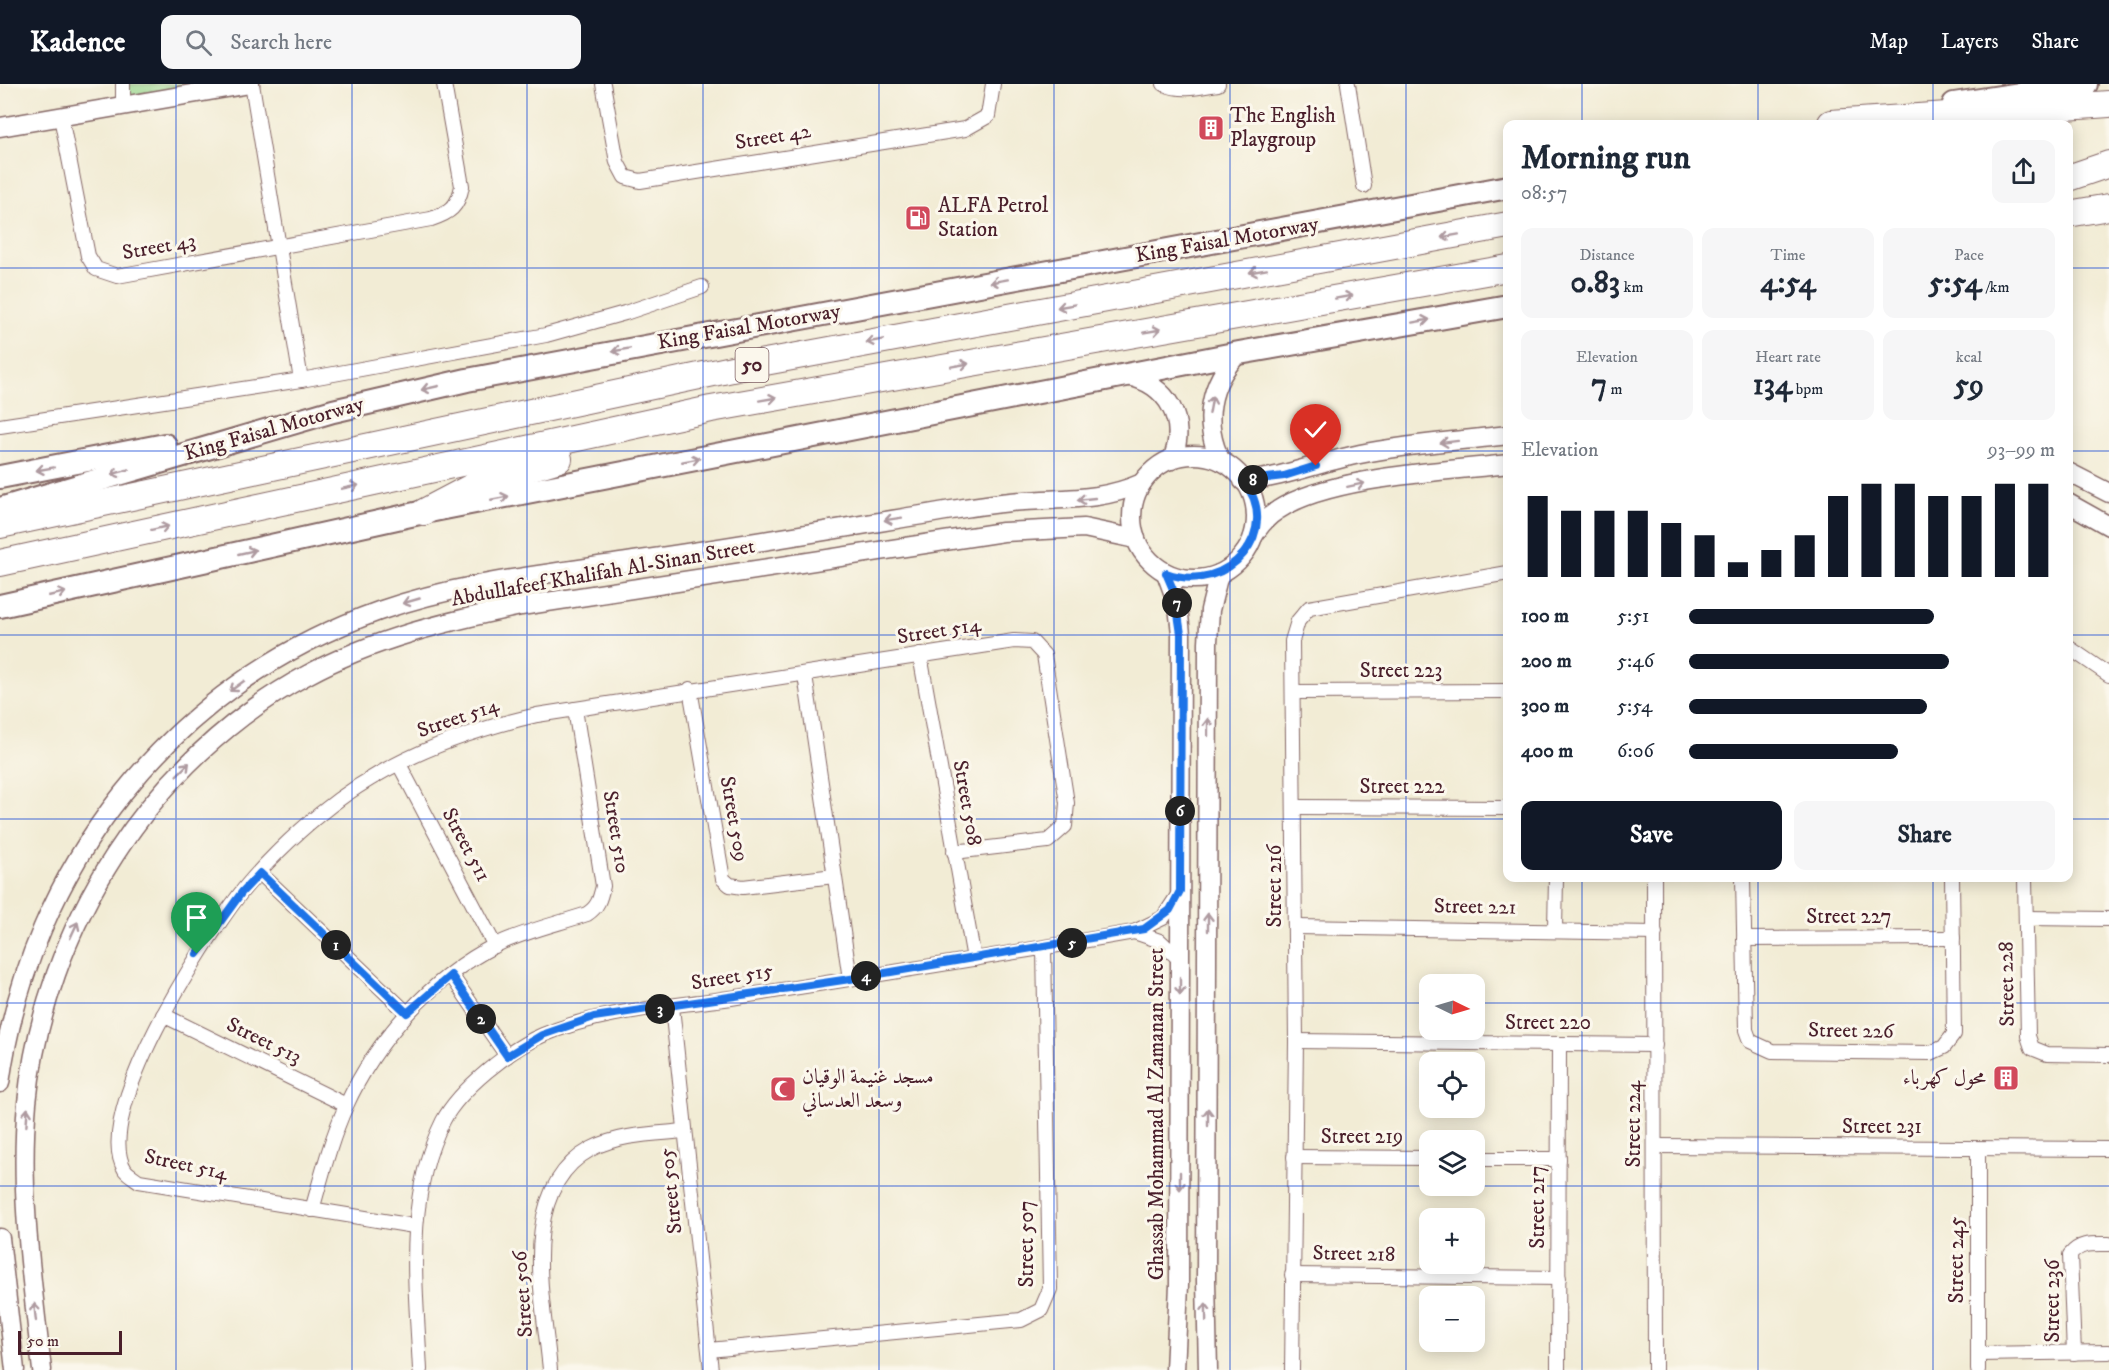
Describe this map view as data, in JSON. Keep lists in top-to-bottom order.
{
  "streets": {
    "highway": ["King Faisal Motorway", "50"],
    "street": [
      "Street 42",
      "Street 43",
      "Abdullafeef Khalifah Al-Sinan Street",
      "Street 514",
      "Street 223",
      "Street 222",
      "Street 508",
      "Street 509",
      "Street 510",
      "Street 511",
      "Street 216",
      "Street 221",
      "Street 227",
      "Street 515",
      "Street 228",
      "Street 220",
      "Street 226",
      "Street 513",
      "Ghassab Mohammad Al Zamanan Street",
      "Street 224",
      "Street 231",
      "Street 219",
      "Street 505",
      "Street 217",
      "Street 507",
      "Street 218",
      "Street 245",
      "Street 506",
      "Street 236"
    ]
  },
  "crossings": [
    ["Abdullafeef Khalifah Al-Sinan Street", "Ghassab Mohammad Al Zamanan Street"],
    ["Street 514", "Street 508"],
    ["Street 514", "Street 509"],
    ["Street 514", "Street 510"],
    ["Street 514", "Street 511"],
    ["Street 514", "Street 515"],
    ["Street 514", "Street 513"],
    ["Street 223", "Street 216"],
    ["Street 222", "Street 216"],
    ["Street 508", "Street 515"],
    ["Street 510", "Street 511"],
    ["Street 510", "Street 513"],
    ["Street 216", "Street 221"],
    ["Street 216", "Street 220"],
    ["Street 216", "Street 219"],
    ["Street 216", "Street 218"],
    ["Street 221", "Street 224"],
    ["Street 227", "Street 226"],
    ["Street 515", "Ghassab Mohammad Al Zamanan Street"],
    ["Street 515", "Street 505"],
    ["Street 515", "Street 507"],
    ["Street 220", "Street 224"],
    ["Street 220", "Street 217"],
    ["Street 224", "Street 231"],
    ["Street 231", "Street 245"],
    ["Street 505", "Street 507"],
    ["Street 505", "Street 506"],
    ["Street 217", "Street 218"]
  ],
  "places": {
    "building": ["The English Playgroup", "محول كهرباء"],
    "fuel station": ["ALFA Petrol Station"],
    "mosque": ["مسجد غنيمة الوقيان وسعد العدساني"]
  },
  "scale_bar": "50 m",
  "north": "right",
  "page": {
    "header": "Kadence",
    "search": "Search here",
    "nav": ["Map", "Layers", "Share"],
    "heading": ["Morning run", "08:57"],
    "stats": [
      ["Distance", "0.83 km"],
      ["Time", "4:54"],
      ["Pace", "5:54 /km"],
      ["Elevation", "7 m"],
      ["Heart rate", "134 bpm"],
      ["kcal", "59"]
    ],
    "chart": ["Elevation", "93–99 m"],
    "pins": [
      "8",
      "7",
      "6",
      "5",
      "1",
      "4",
      "3",
      "2"
    ],
    "list": [
      {
        "name": "100 m",
        "note": "5:51"
      },
      {
        "name": "200 m",
        "note": "5:46"
      },
      {
        "name": "300 m",
        "note": "5:54"
      },
      {
        "name": "400 m",
        "note": "6:06"
      }
    ],
    "buttons": ["Save", "Share"],
    "map_buttons": ["+", "−"],
    "scale": "50 m"
  }
}
